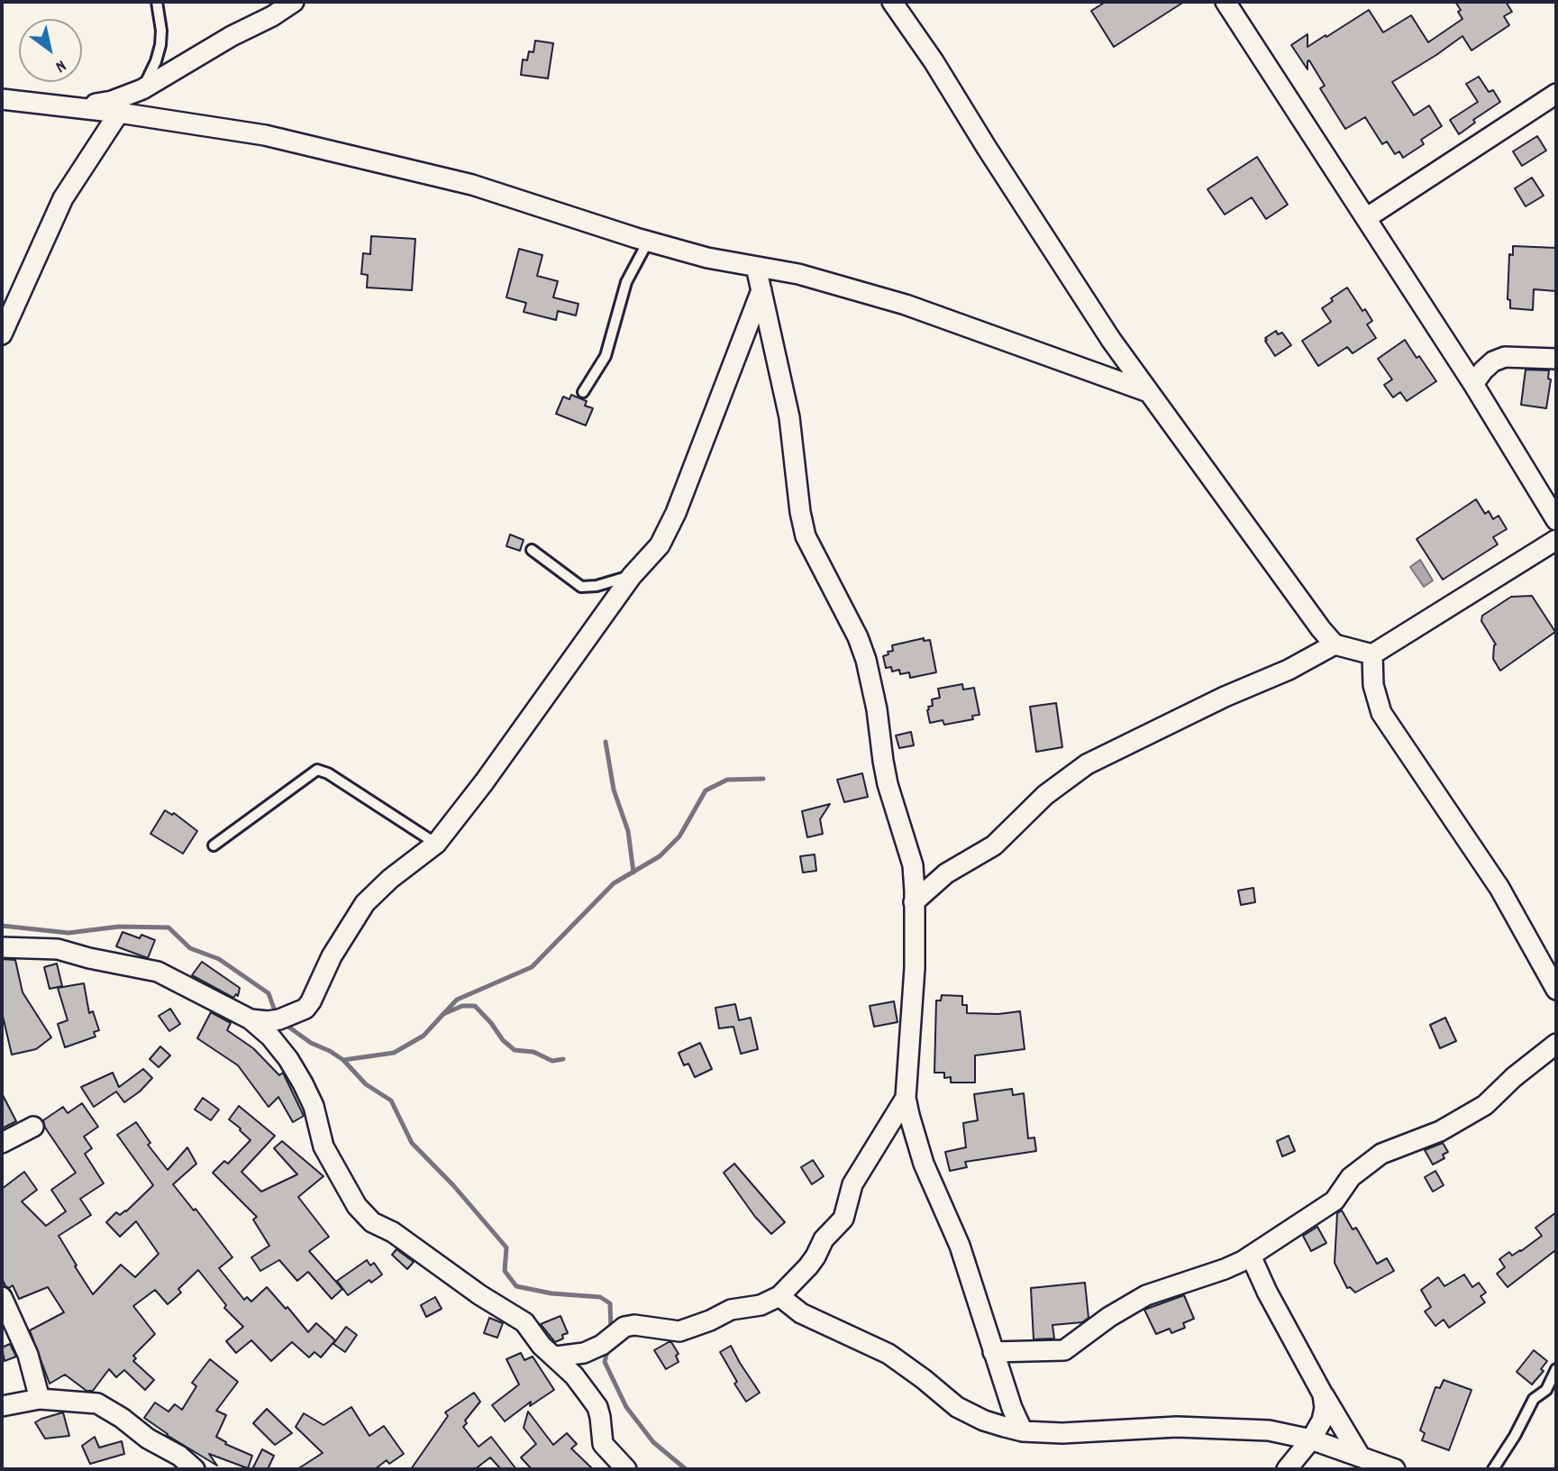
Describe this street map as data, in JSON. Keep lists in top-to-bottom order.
{
  "north": "bottom right"
}
